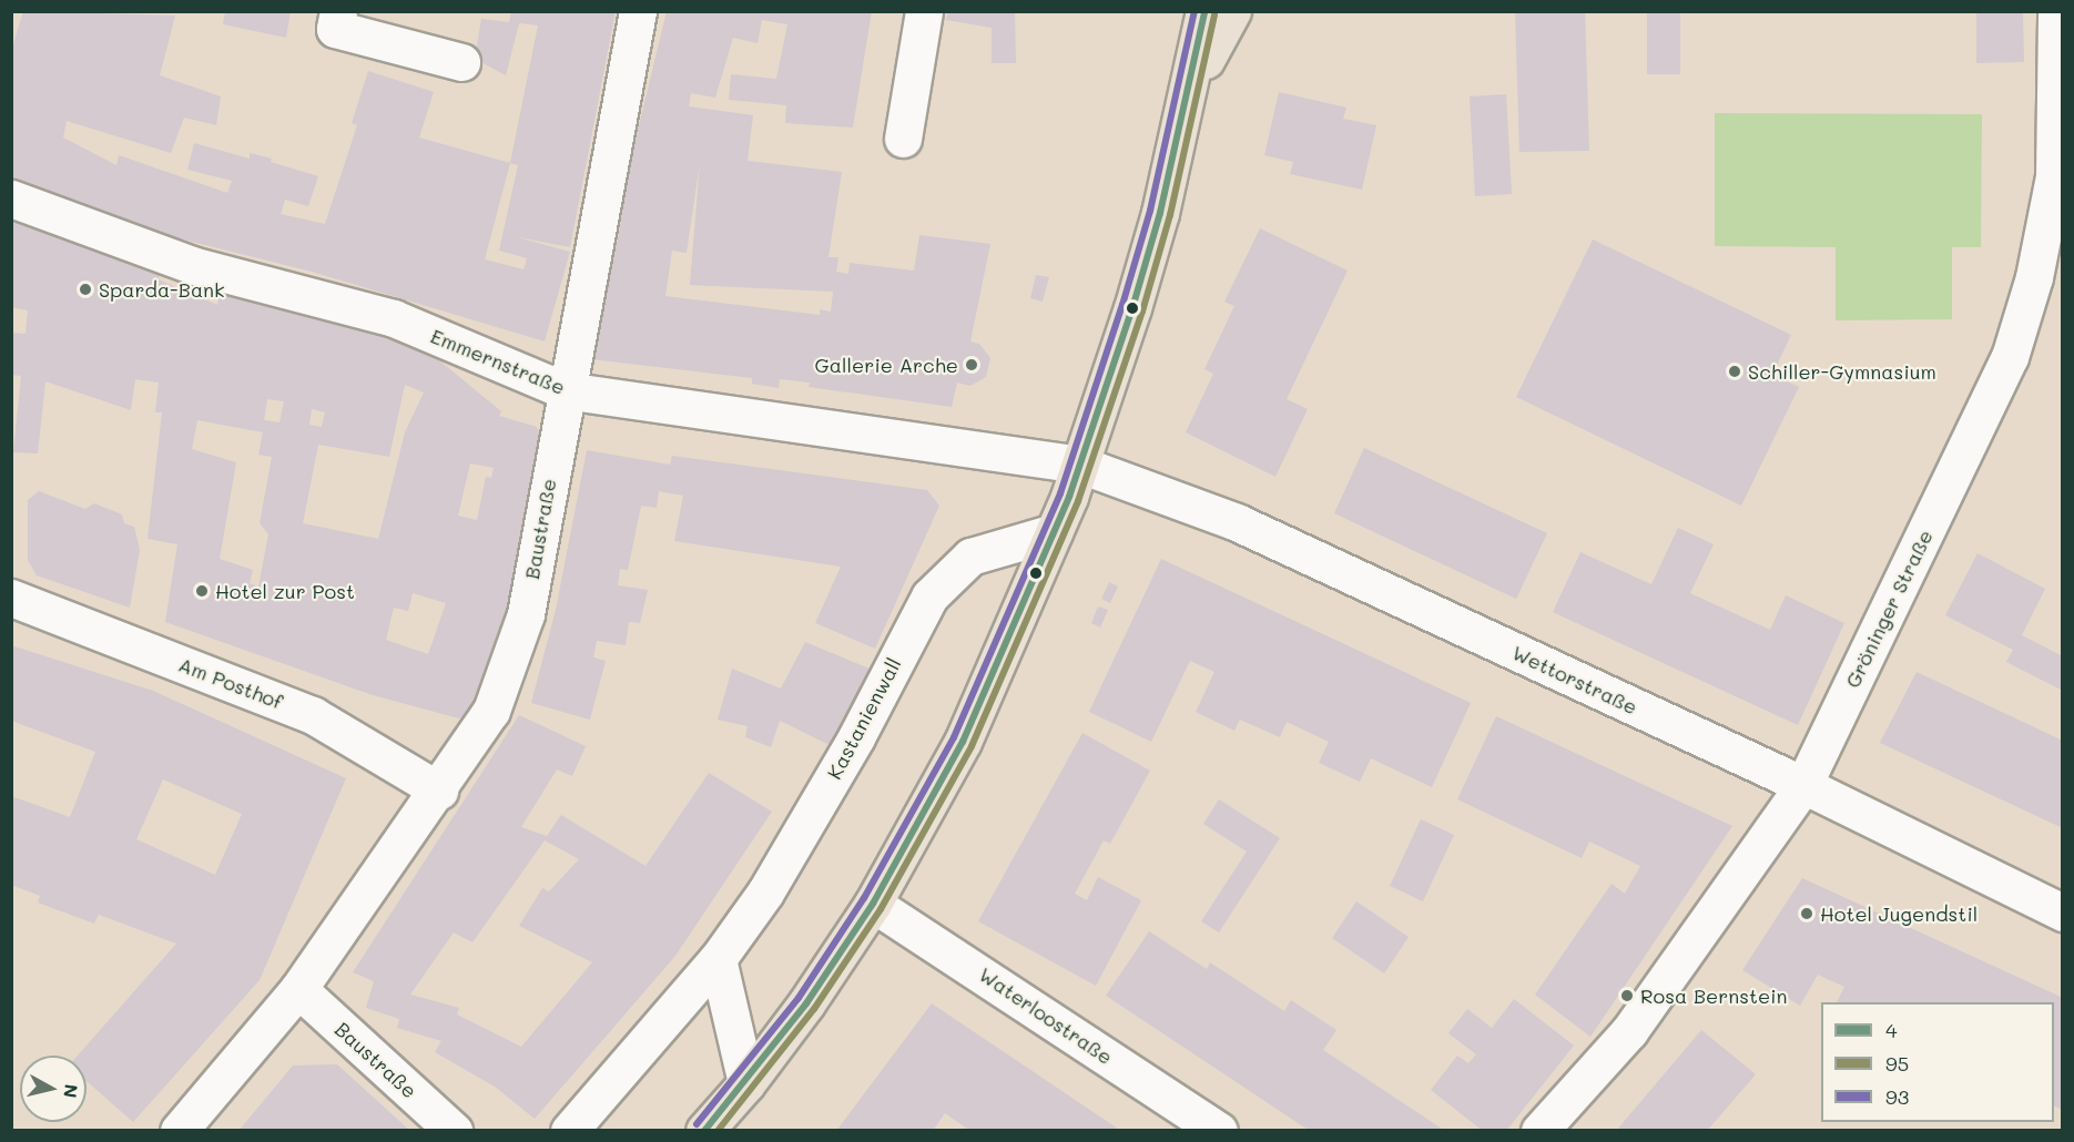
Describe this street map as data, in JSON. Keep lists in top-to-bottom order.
{
  "streets": {
    "street": [
      "Emmernstraße",
      "Baustraße",
      "Gröninger Straße",
      "Wettorstraße",
      "Am Posthof",
      "Kastanienwall",
      "Waterloostraße"
    ]
  },
  "crossings": [
    ["Emmernstraße", "Baustraße"],
    ["Emmernstraße", "Wettorstraße"],
    ["Baustraße", "Am Posthof"],
    ["Gröninger Straße", "Wettorstraße"]
  ],
  "places": [
    "Sparda-Bank",
    "Gallerie Arche",
    "Schiller-Gymnasium",
    "Hotel zur Post",
    "Hotel Jugendstil",
    "Rosa Bernstein"
  ],
  "lines": ["transit line 93", "transit line 4", "transit line 95"],
  "legend": ["4", "95", "93"],
  "north": "right"
}
